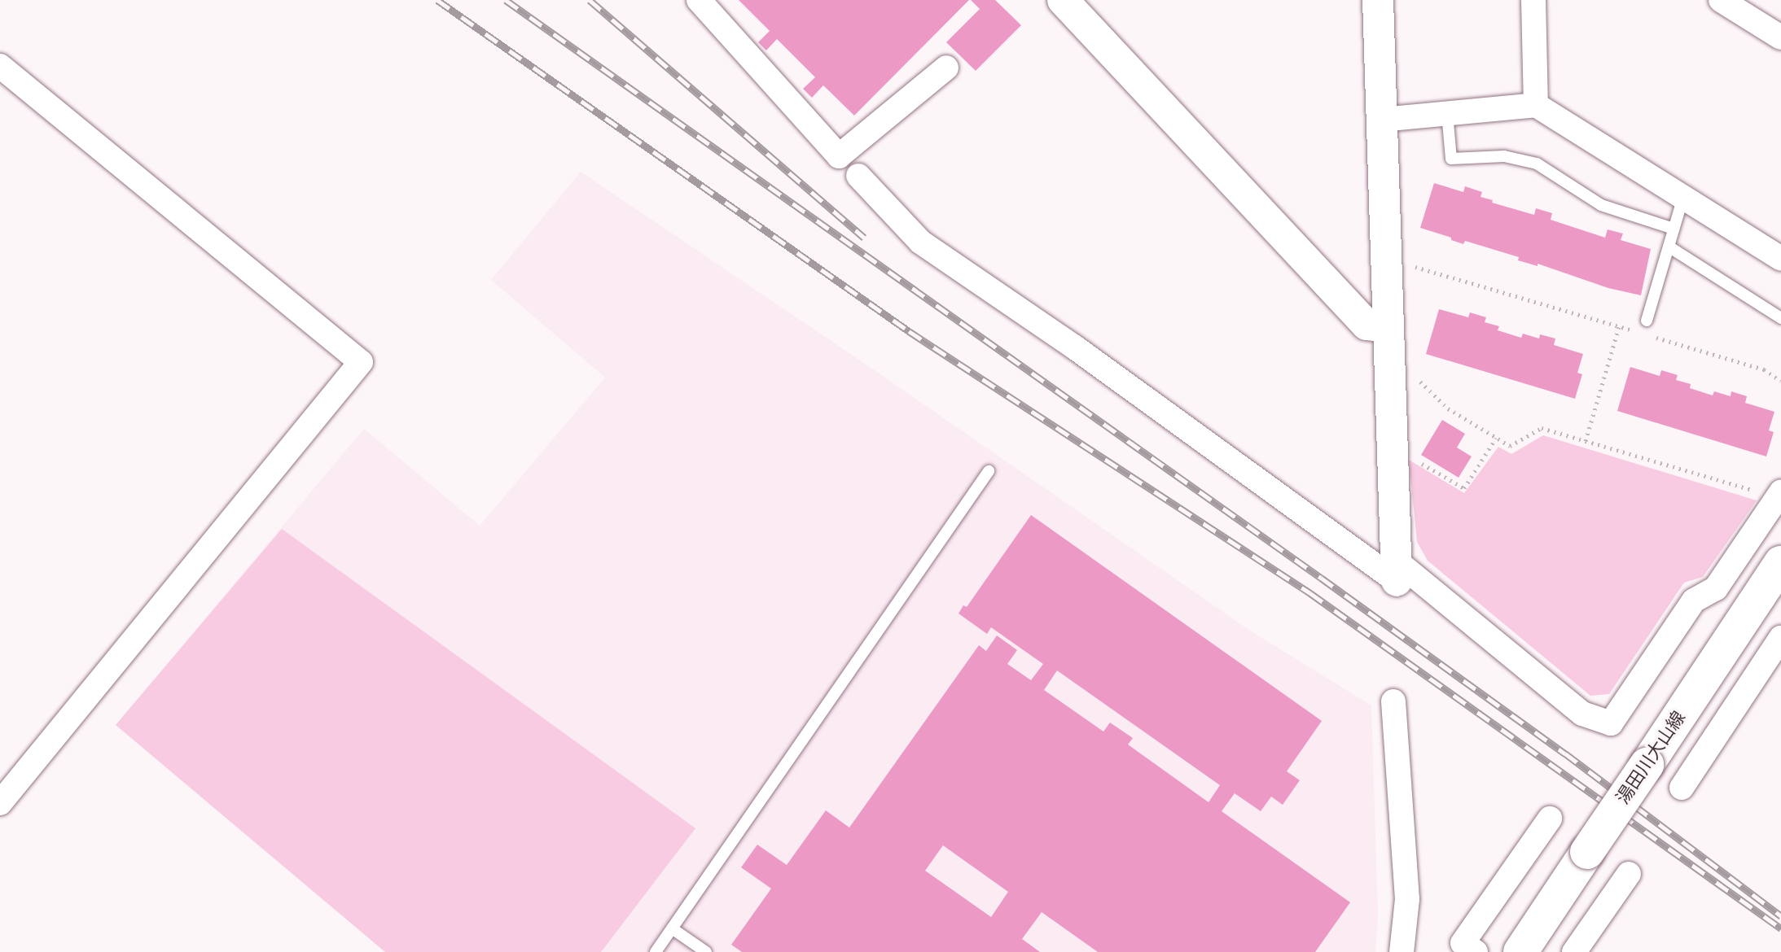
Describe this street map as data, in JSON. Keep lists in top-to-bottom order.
{
  "streets": {
    "main road": ["湯田川大山線"]
  }
}
